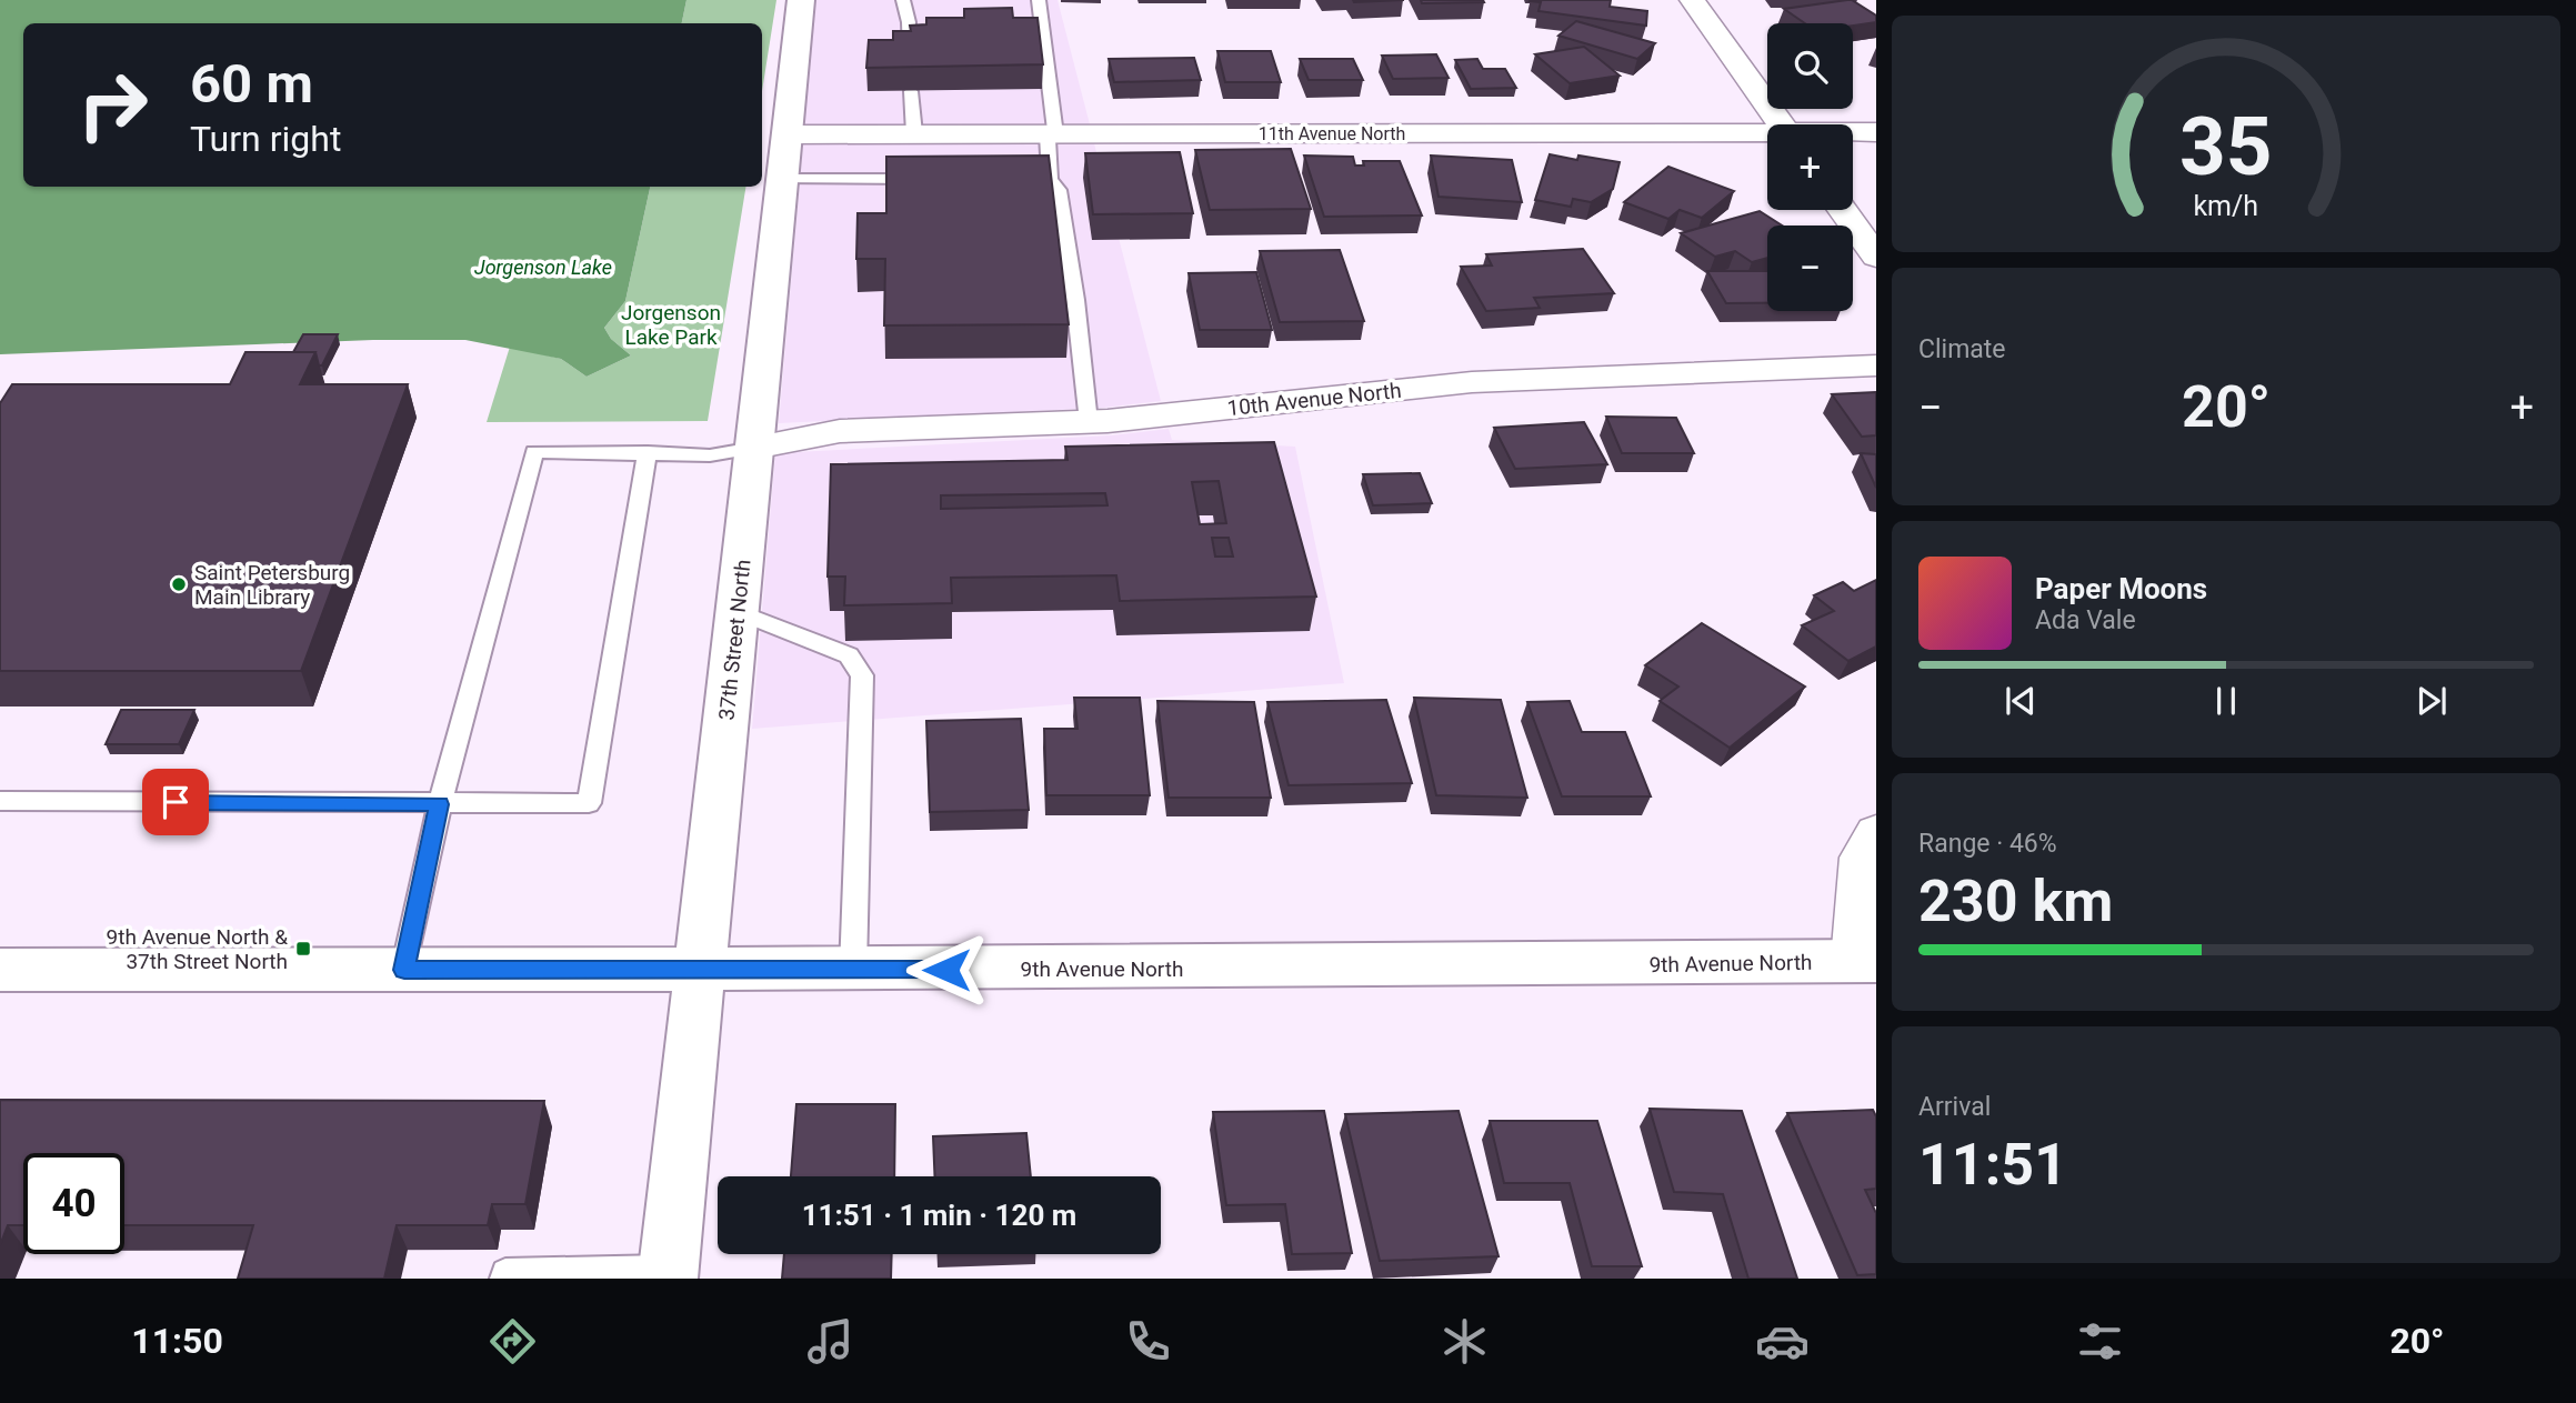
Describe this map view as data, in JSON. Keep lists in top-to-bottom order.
{
  "streets": {
    "street": [
      "11th Avenue North",
      "10th Avenue North",
      "37th Street North",
      "9th Avenue North"
    ]
  },
  "crossings": [
    ["11th Avenue North", "37th Street North"],
    ["10th Avenue North", "37th Street North"],
    ["37th Street North", "9th Avenue North"]
  ],
  "water": ["Jorgenson Lake"],
  "parks": ["Jorgenson Lake Park"],
  "places": {
    "other": ["Saint Petersburg Main Library"],
    "transit": ["9th Avenue North & 37th Street North"]
  },
  "page": {
    "map_buttons": ["+", "−"],
    "turn": ["60 m", "Turn right"],
    "tile": [
      "Climate",
      ["Range · 46%", "230 km"],
      ["Arrival", "11:51"]
    ],
    "heat": ["−", "20°", "+"],
    "song": ["Paper Moons", "Ada Vale"],
    "limit": "40",
    "trip": "11:51 · 1 min · 120 m",
    "tabs": ["11:50", "20°"],
    "gauge": ["35", "km/h"]
  }
}
